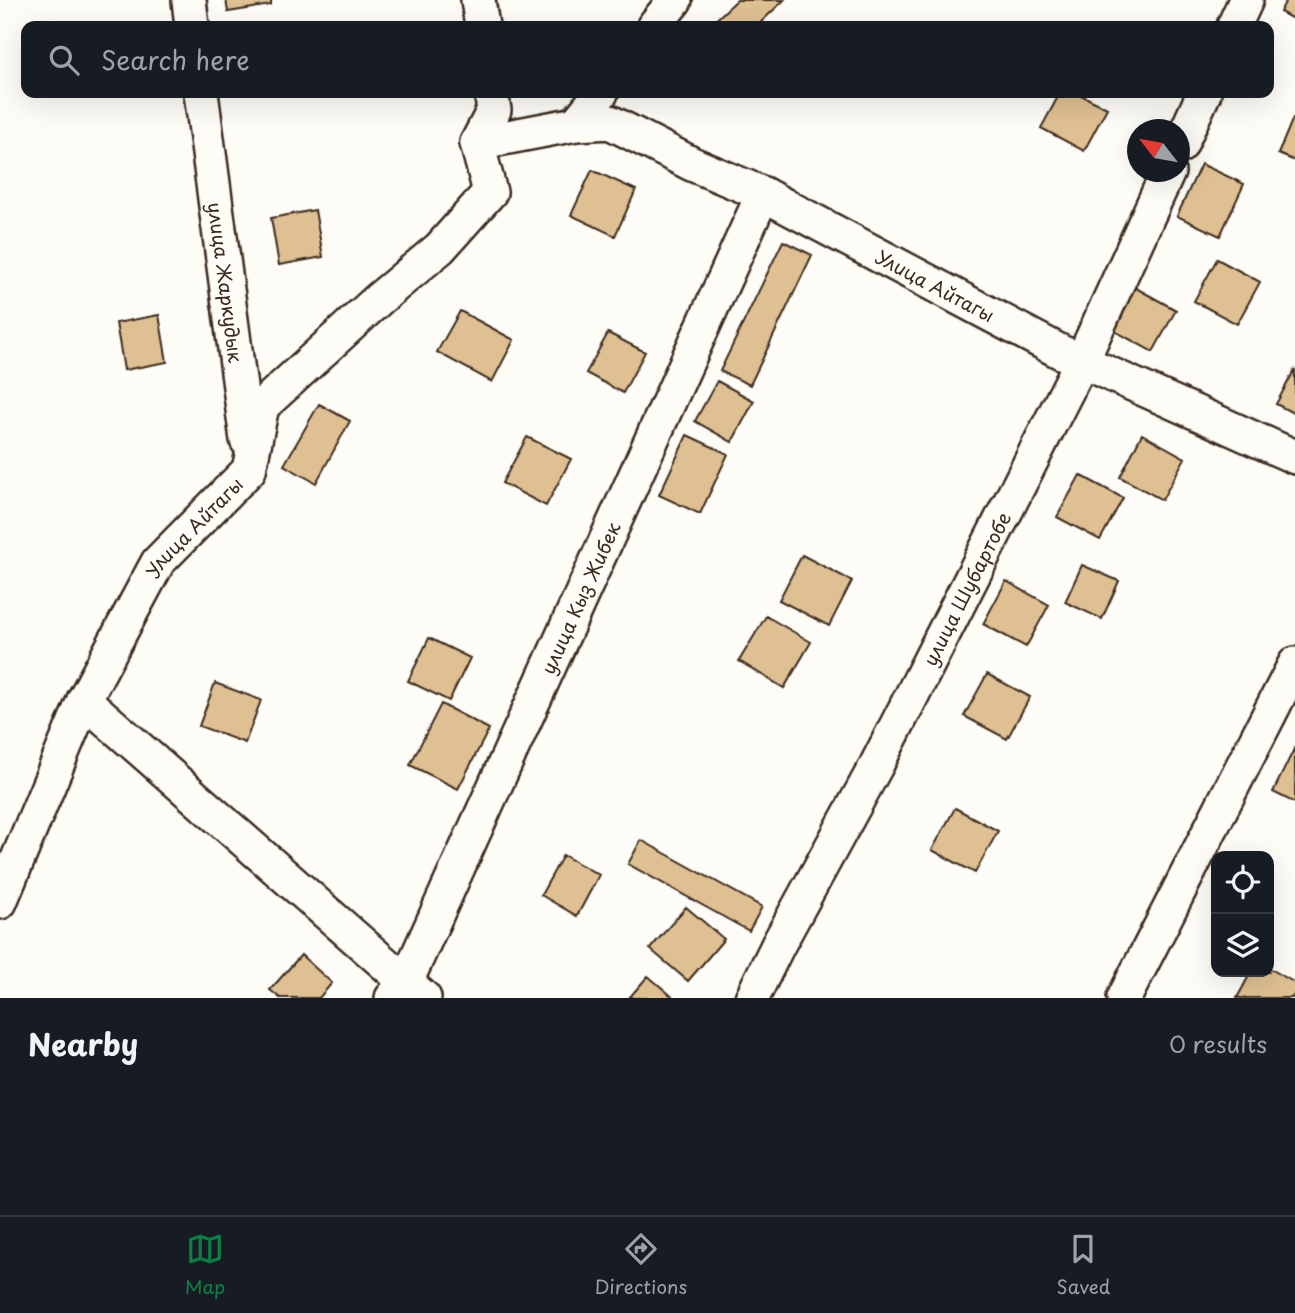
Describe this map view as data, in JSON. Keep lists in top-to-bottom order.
{
  "streets": {
    "street": [
      "улица Жаркудык",
      "Улица Айтагы",
      "улица Шубартобе",
      "улица Кыз Жибек"
    ]
  },
  "crossings": [
    ["улица Жаркудык", "Улица Айтагы"],
    ["Улица Айтагы", "улица Шубартобе"],
    ["Улица Айтагы", "улица Кыз Жибек"]
  ],
  "north": "top left",
  "page": {
    "search": "Search here",
    "heading": ["Nearby", "0 results"],
    "nav": ["Map", "Directions", "Saved"]
  }
}
